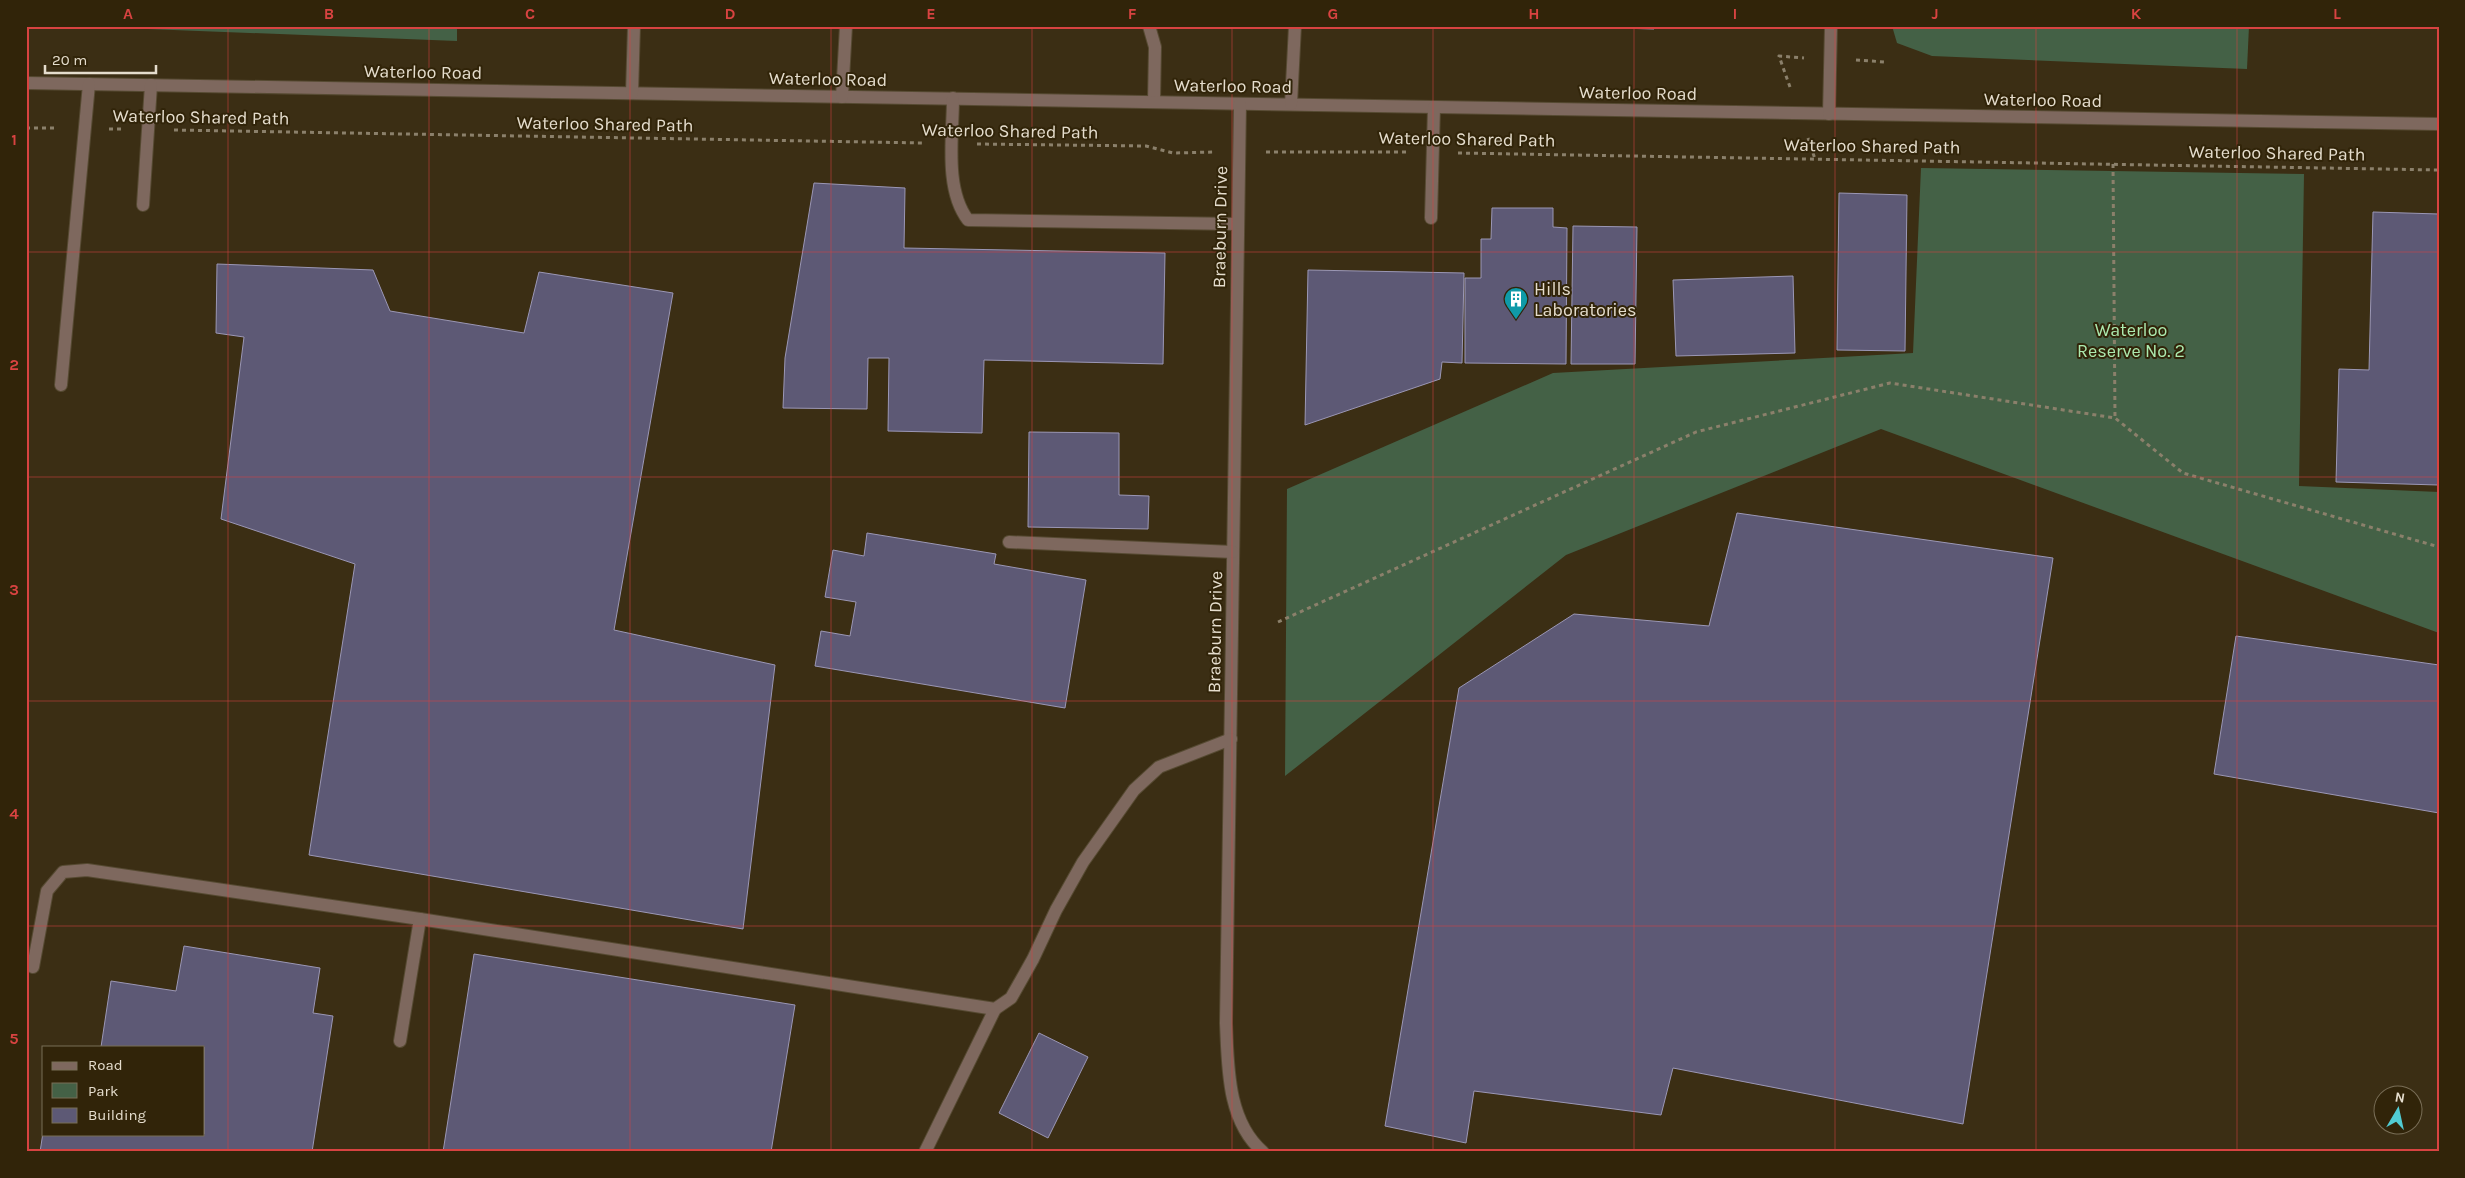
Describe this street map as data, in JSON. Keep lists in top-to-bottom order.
{
  "streets": {
    "street": ["Waterloo Road", "Braeburn Drive"],
    "path": ["Waterloo Shared Path"]
  },
  "crossings": [
    ["Waterloo Road", "Braeburn Drive"]
  ],
  "parks": ["Waterloo Reserve No. 2"],
  "places": {
    "building": ["Hills Laboratories"]
  },
  "legend": ["Road", "Park", "Building"],
  "scale_bar": "20 m",
  "north": "top",
  "grid": {
    "columns": [
      "A",
      "B",
      "C",
      "D",
      "E",
      "F",
      "G",
      "H",
      "I",
      "J",
      "K",
      "L"
    ],
    "rows": [
      "1",
      "2",
      "3",
      "4",
      "5"
    ]
  }
}
